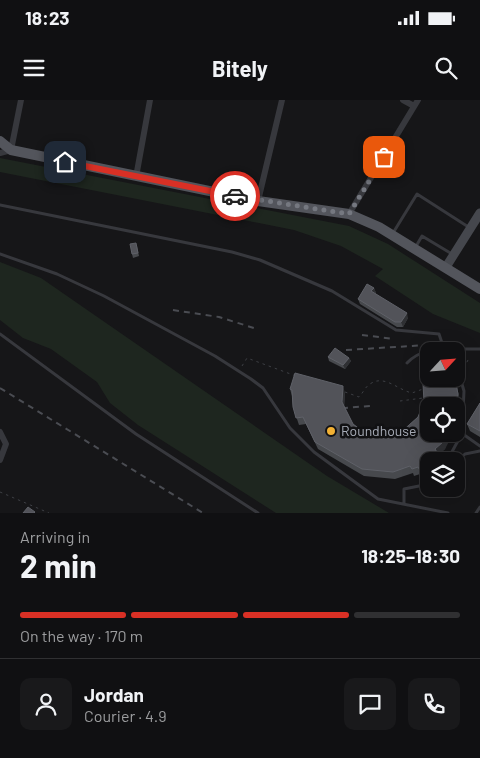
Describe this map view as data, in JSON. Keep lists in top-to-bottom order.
{
  "places": ["Roundhouse"],
  "north": "top right",
  "page": {
    "status": "18:23",
    "header": "Bitely",
    "heading": ["2 min", "Arriving in", "18:25–18:30"],
    "panel": ["Jordan", "Courier · 4.9"],
    "bar": "On the way · 170 m"
  }
}
